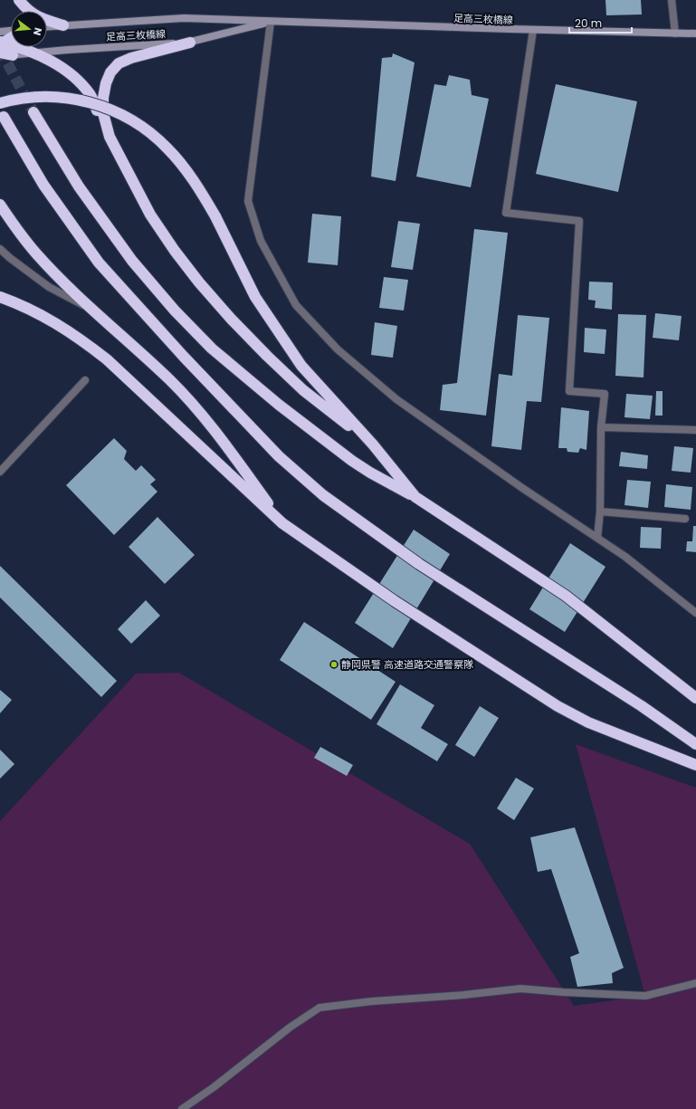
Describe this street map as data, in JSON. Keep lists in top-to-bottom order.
{
  "streets": {
    "main road": ["足高三枚橋線"]
  },
  "places": ["静岡県警 高速道路交通警察隊"],
  "scale_bar": "20 m",
  "north": "right"
}
